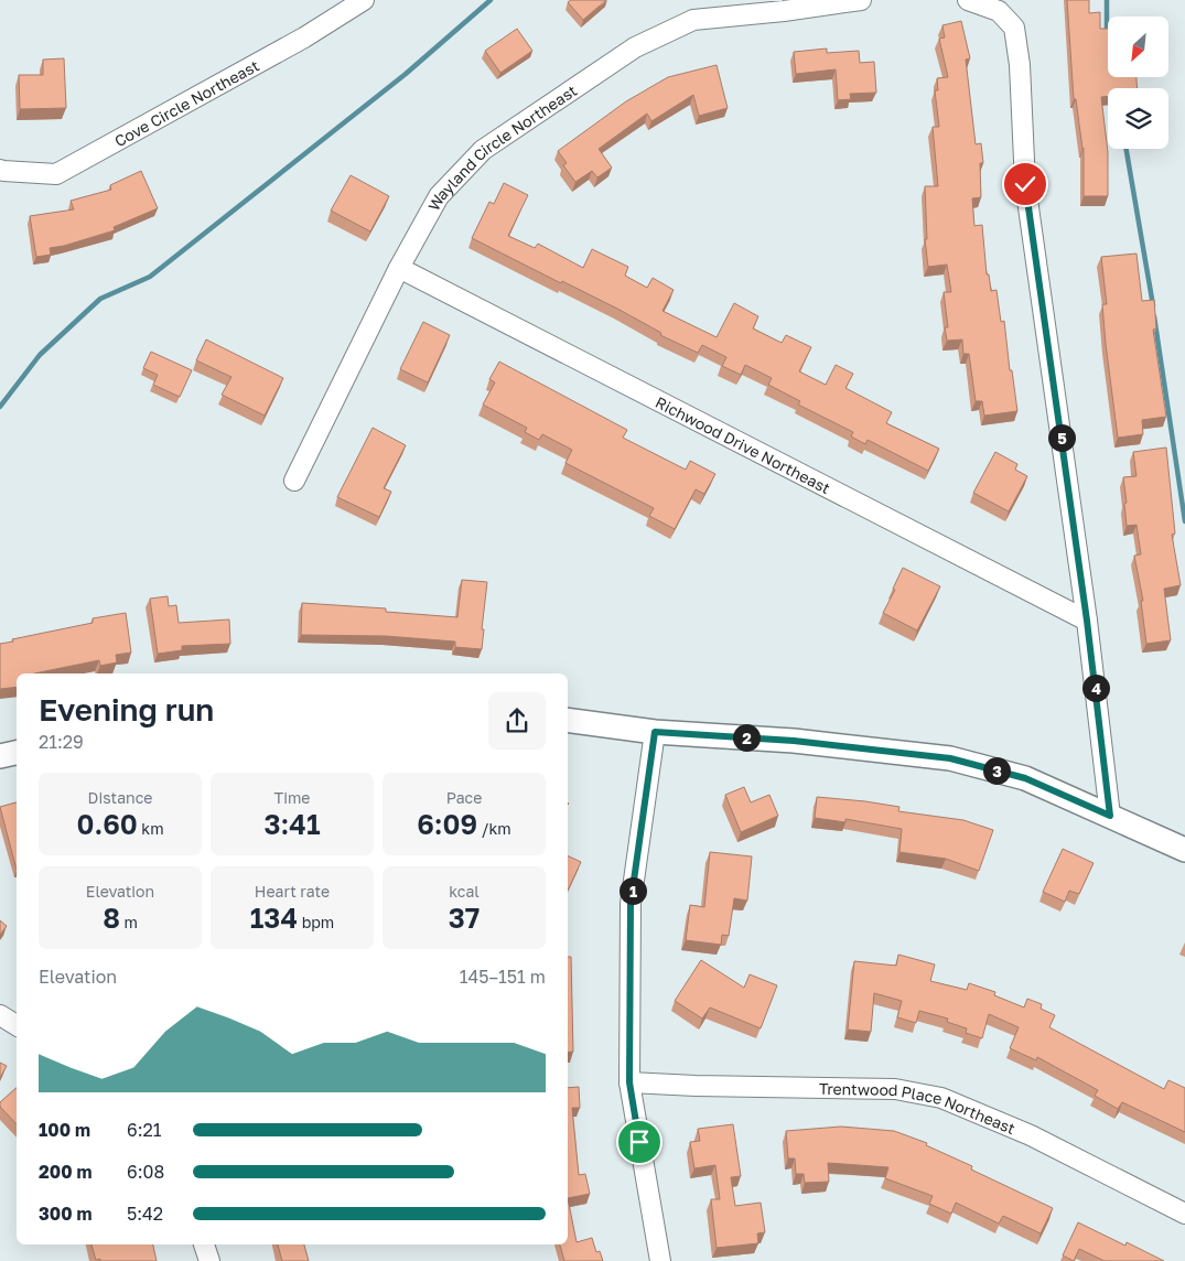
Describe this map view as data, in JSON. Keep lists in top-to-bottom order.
{
  "streets": {
    "street": [
      "Cove Circle Northeast",
      "Wayland Circle Northeast",
      "Richwood Drive Northeast",
      "Trentwood Place Northeast"
    ]
  },
  "crossings": [
    ["Wayland Circle Northeast", "Richwood Drive Northeast"]
  ],
  "north": "bottom left",
  "page": {
    "pins": [
      "5",
      "4",
      "2",
      "3",
      "1"
    ],
    "heading": ["Evening run", "21:29"],
    "stats": [
      ["Distance", "0.60 km"],
      ["Time", "3:41"],
      ["Pace", "6:09 /km"],
      ["Elevation", "8 m"],
      ["Heart rate", "134 bpm"],
      ["kcal", "37"]
    ],
    "chart": ["Elevation", "145–151 m"],
    "list": [
      {
        "name": "100 m",
        "note": "6:21"
      },
      {
        "name": "200 m",
        "note": "6:08"
      },
      {
        "name": "300 m",
        "note": "5:42"
      }
    ]
  }
}
